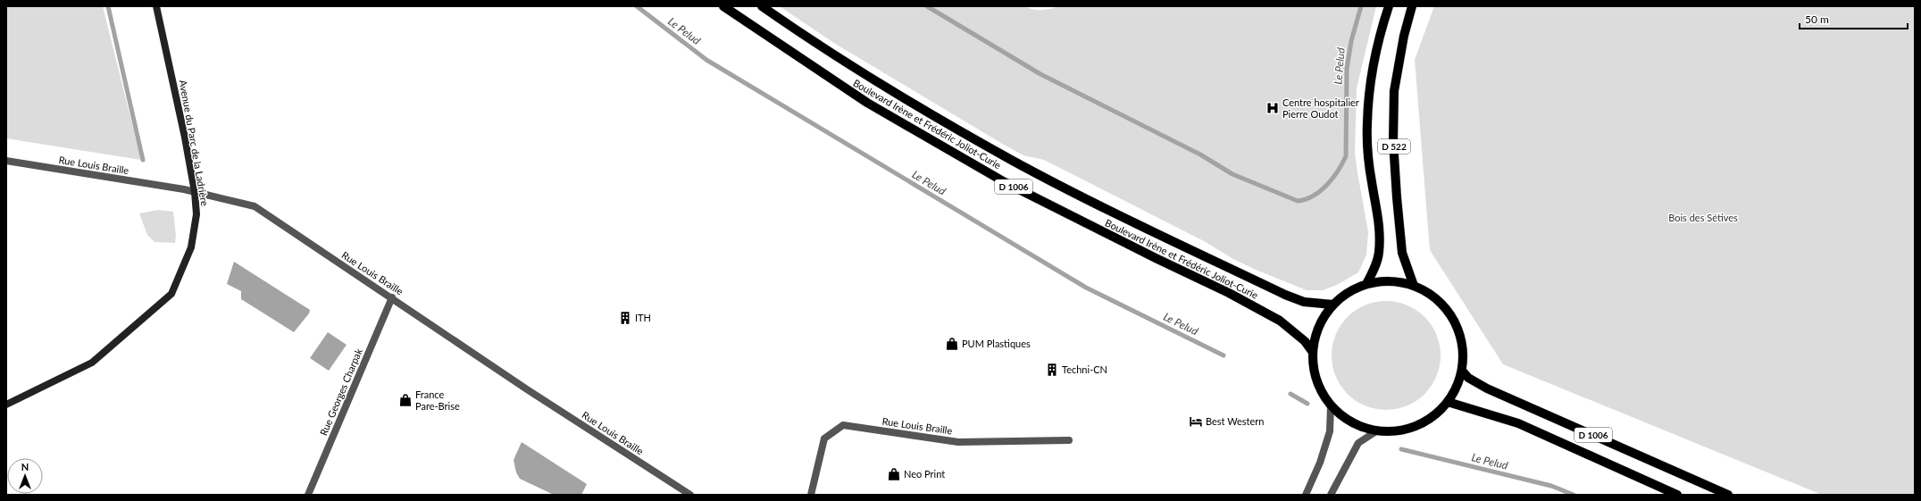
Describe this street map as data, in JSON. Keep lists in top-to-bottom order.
{
  "streets": {
    "main road": ["Boulevard Irène et Frédéric Joliot-Curie", "D 522", "D 1006"],
    "street": ["Avenue du Parc de la Ladrière", "Rue Louis Braille", "Rue Georges Charpak"]
  },
  "crossings": [
    ["Avenue du Parc de la Ladrière", "Rue Louis Braille"],
    ["Rue Louis Braille", "Rue Georges Charpak"]
  ],
  "water": ["Le Pelud"],
  "parks": ["Bois des Sétives"],
  "places": {
    "hospital": ["Centre hospitalier Pierre Oudot"],
    "building": ["ITH", "Techni-CN"],
    "shop": ["PUM Plastiques", "France Pare-Brise", "Neo Print"],
    "hotel": ["Best Western"]
  },
  "scale_bar": "50 m",
  "north": "top"
}
